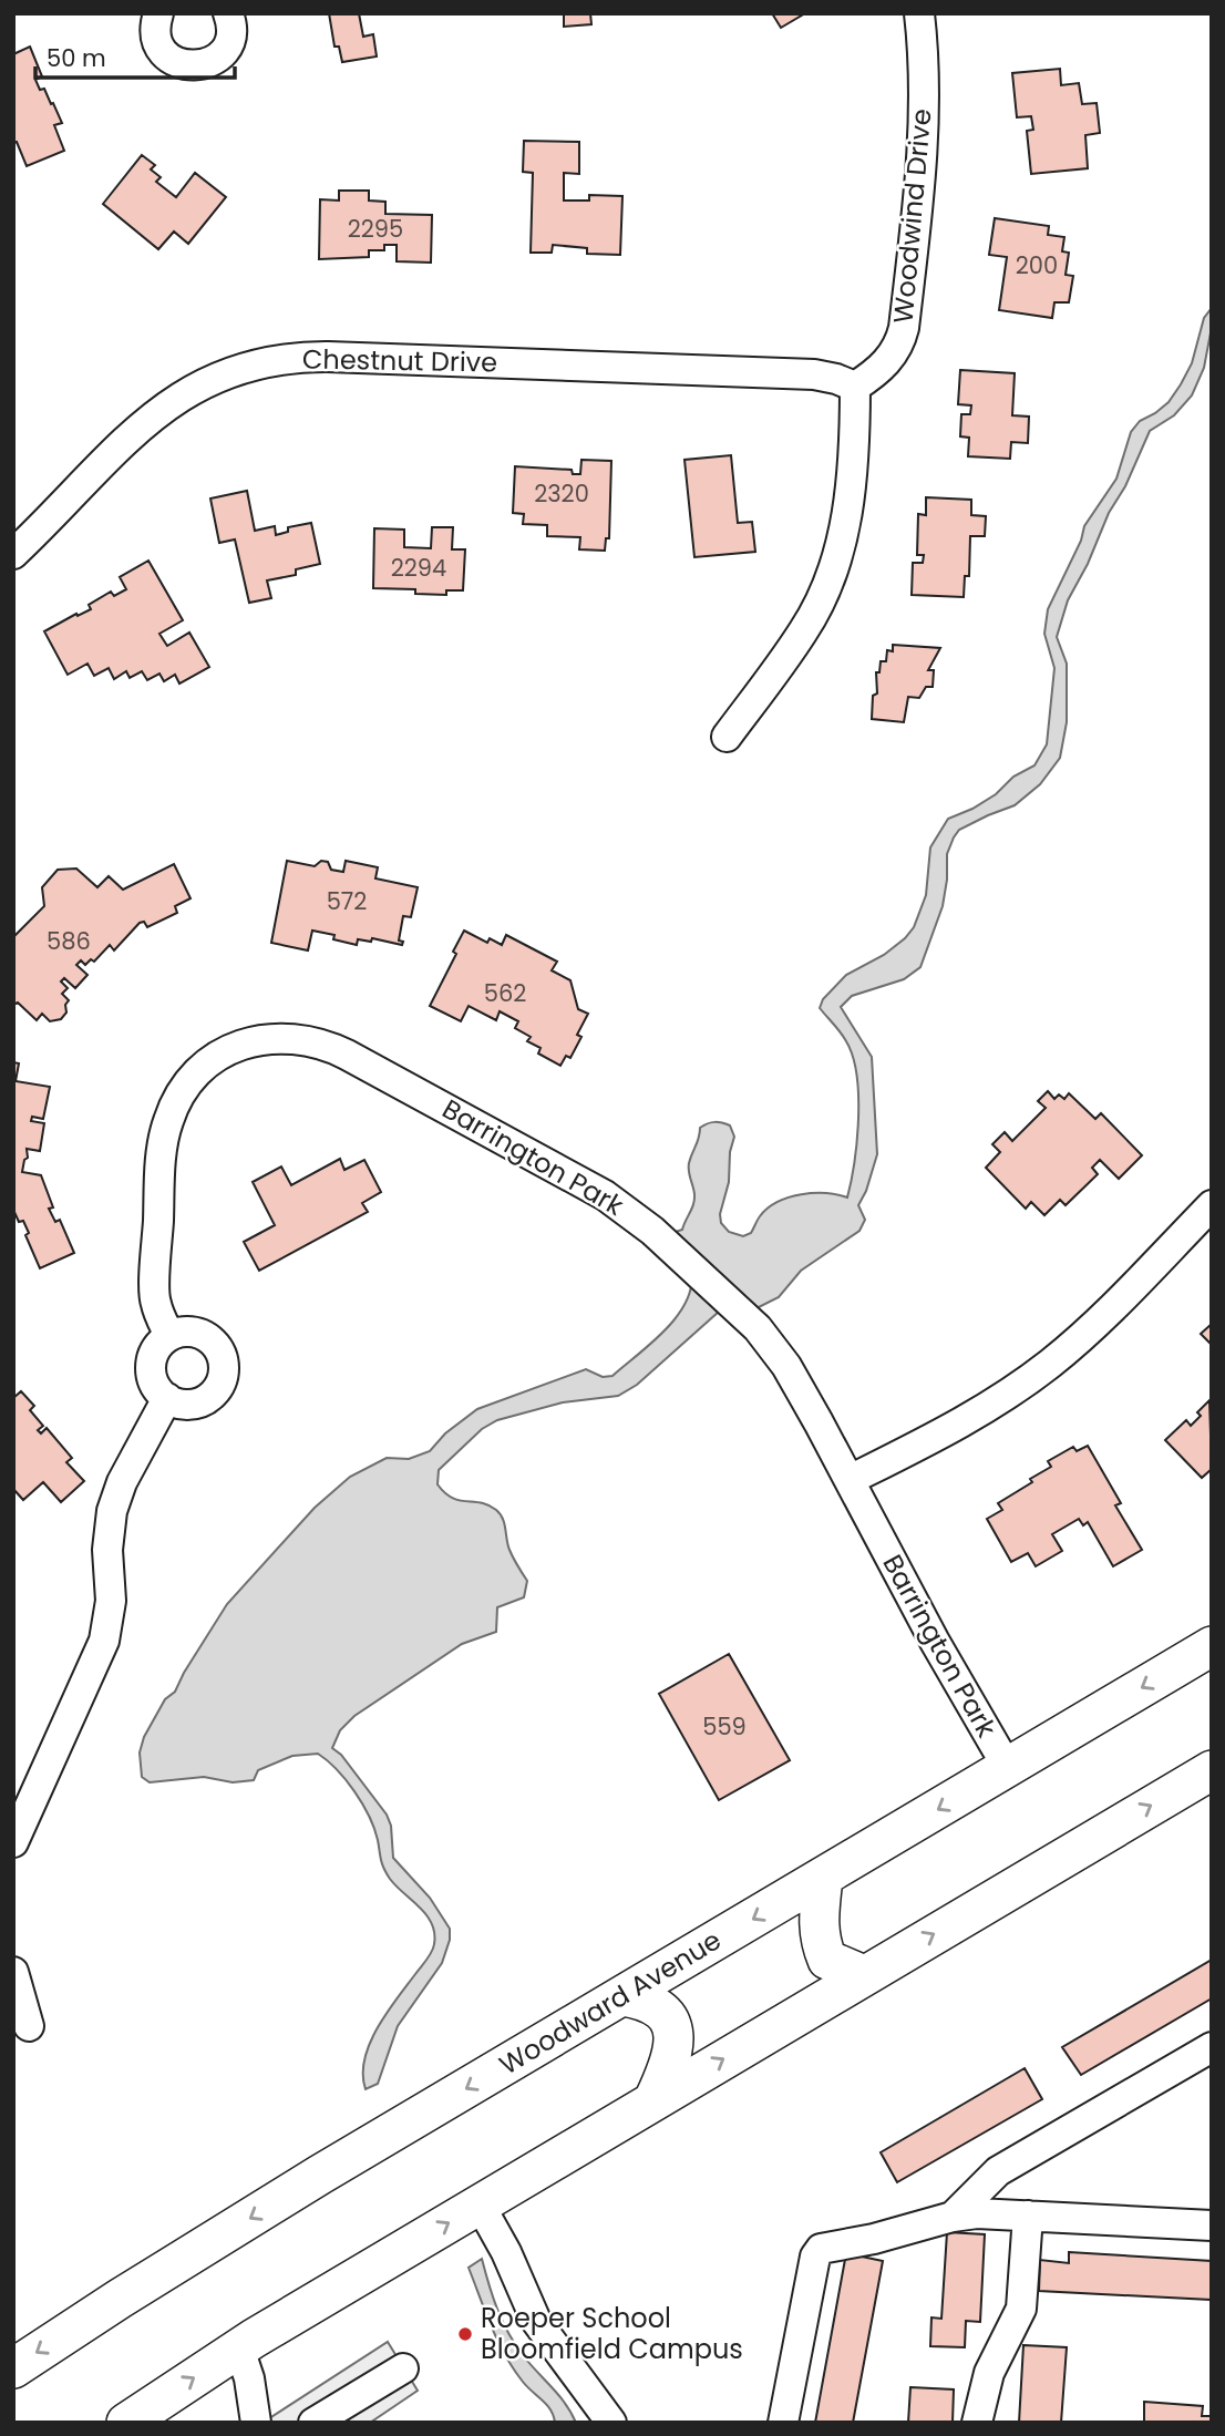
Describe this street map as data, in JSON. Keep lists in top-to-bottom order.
{
  "streets": {
    "main road": ["Woodward Avenue"],
    "street": ["Woodwind Drive", "Chestnut Drive", "Barrington Park"]
  },
  "crossings": [
    ["Woodwind Drive", "Chestnut Drive"],
    ["Barrington Park", "Woodward Avenue"]
  ],
  "places": ["Roeper School Bloomfield Campus"],
  "house_numbers": [
    "2295",
    "200",
    "2320",
    "2294",
    "572",
    "586",
    "562",
    "559"
  ],
  "scale_bar": "50 m"
}
